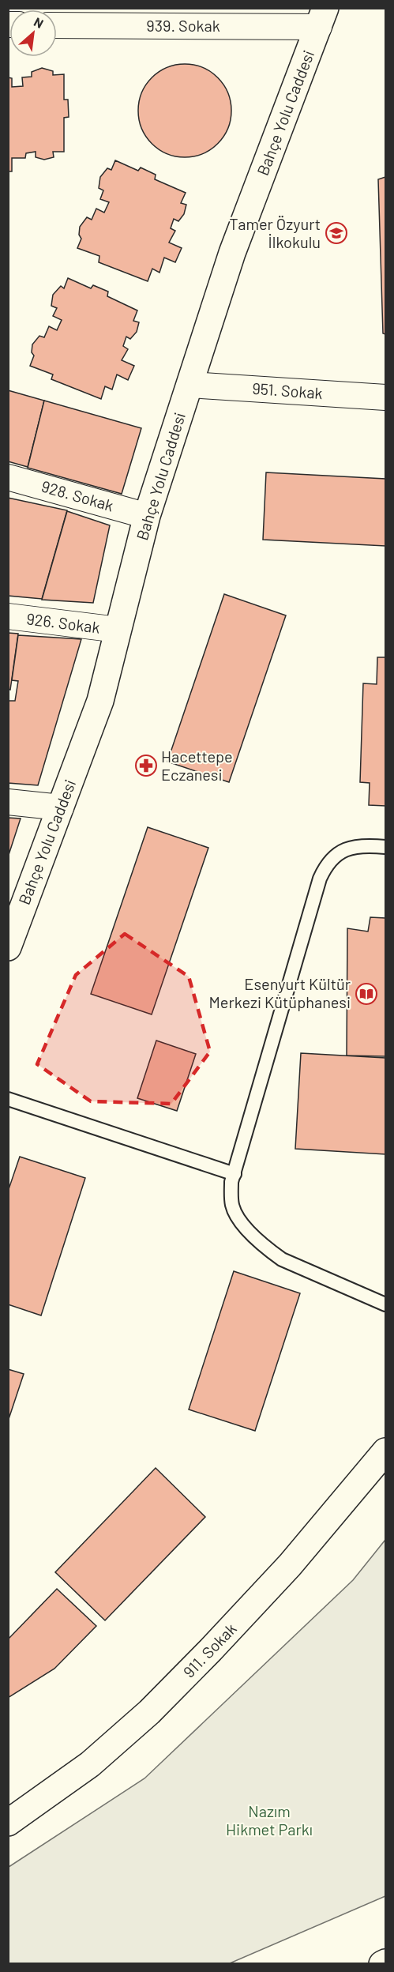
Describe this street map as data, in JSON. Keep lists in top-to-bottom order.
{
  "streets": {
    "main road": ["Bahçe Yolu Caddesi", "911. Sokak"],
    "street": [
      "939. Sokak",
      "951. Sokak",
      "928. Sokak",
      "926. Sokak"
    ]
  },
  "crossings": [
    ["939. Sokak", "Bahçe Yolu Caddesi"],
    ["Bahçe Yolu Caddesi", "951. Sokak"],
    ["Bahçe Yolu Caddesi", "928. Sokak"],
    ["Bahçe Yolu Caddesi", "926. Sokak"]
  ],
  "parks": ["Nazım Hikmet Parkı"],
  "places": {
    "school or university": ["Tamer Özyurt İlkokulu"],
    "pharmacy": ["Hacettepe Eczanesi"],
    "library": ["Esenyurt Kültür Merkezi Kütüphanesi"]
  },
  "north": "top right"
}
